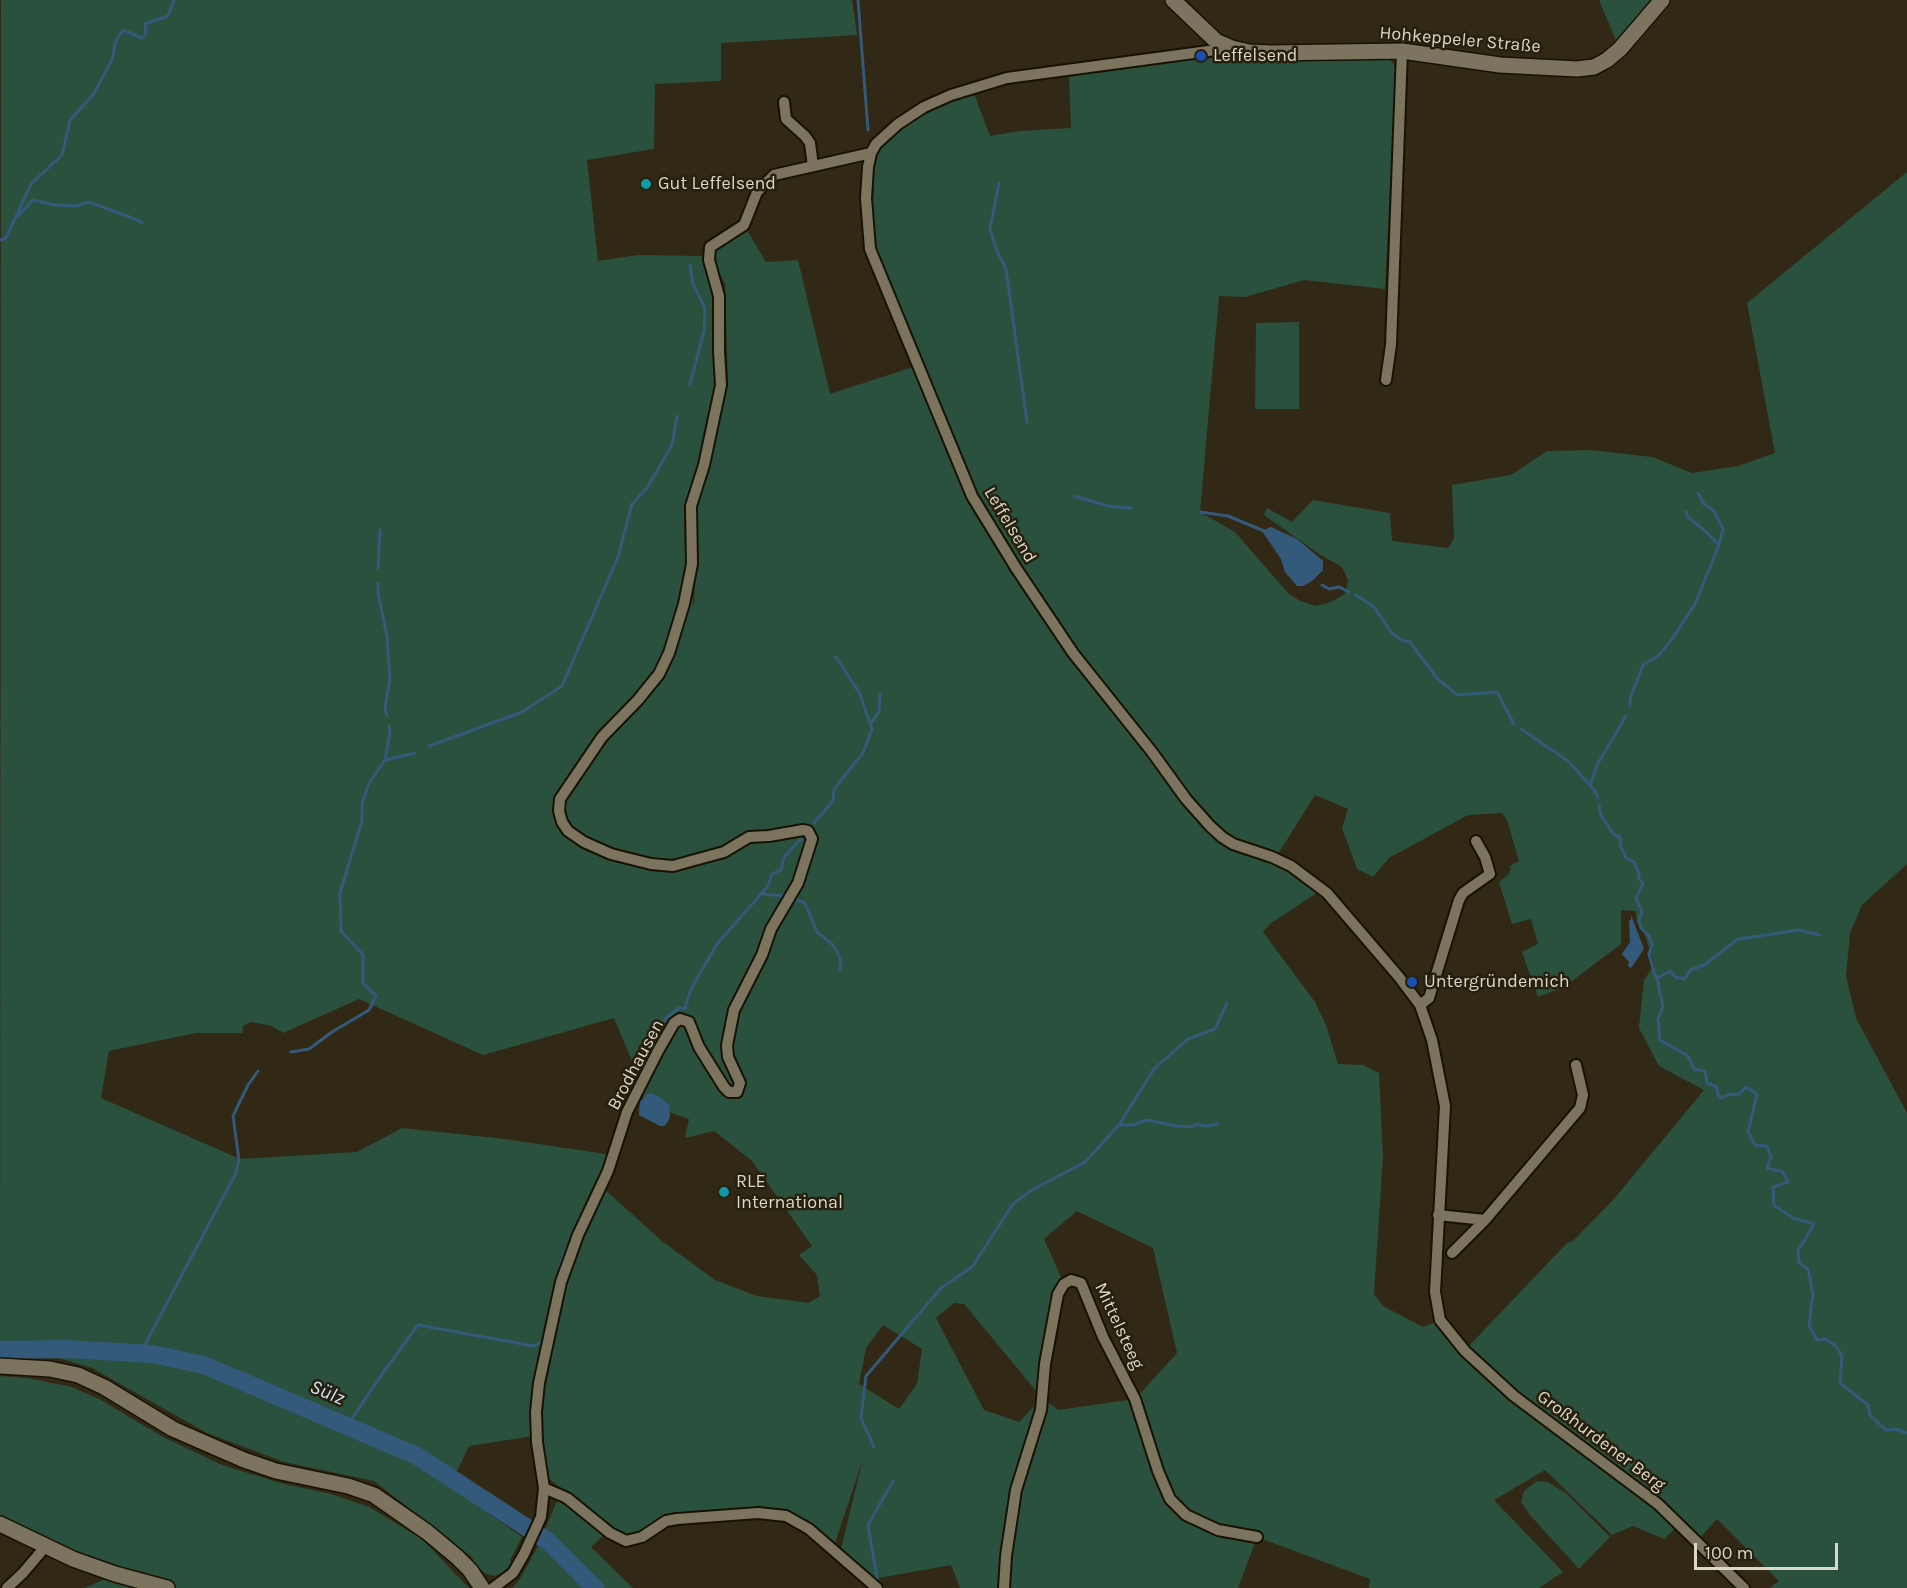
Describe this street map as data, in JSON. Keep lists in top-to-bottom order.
{
  "streets": {
    "street": [
      "Hohkeppeler Straße",
      "Leffelsend",
      "Brodhausen",
      "Mittelsteeg",
      "Großhurdener Berg"
    ]
  },
  "water": ["Sülz"],
  "places": [
    "Leffelsend",
    "Gut Leffelsend",
    "Untergründemich",
    "RLE International"
  ],
  "scale_bar": "100 m"
}
